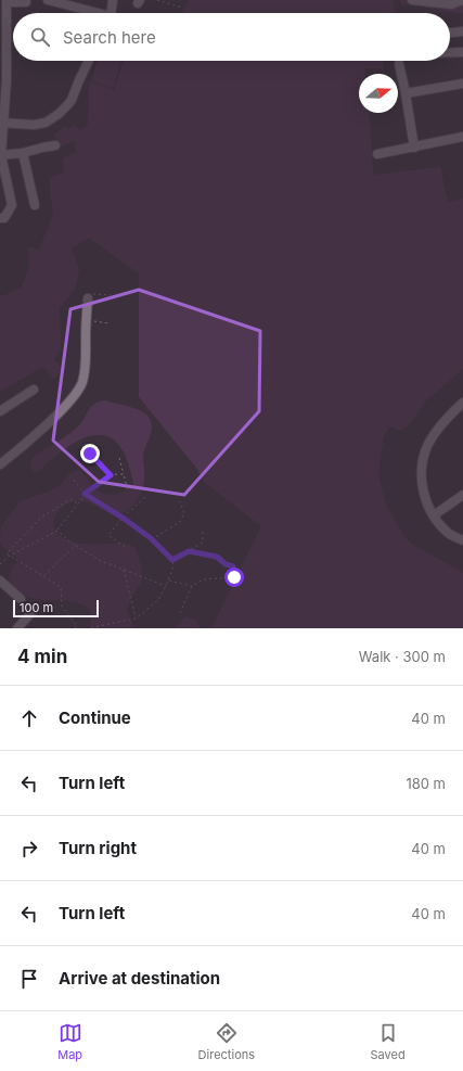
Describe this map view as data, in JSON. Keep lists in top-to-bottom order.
{
  "scale_bar": "100 m",
  "north": "right",
  "page": {
    "search": "Search here",
    "scale": "100 m",
    "heading": ["4 min", "Walk · 300 m"],
    "list": [
      ["Continue", "40 m"],
      ["Turn left", "180 m"],
      ["Turn right", "40 m"],
      ["Turn left", "40 m"],
      "Arrive at destination"
    ],
    "nav": ["Map", "Directions", "Saved"]
  }
}
